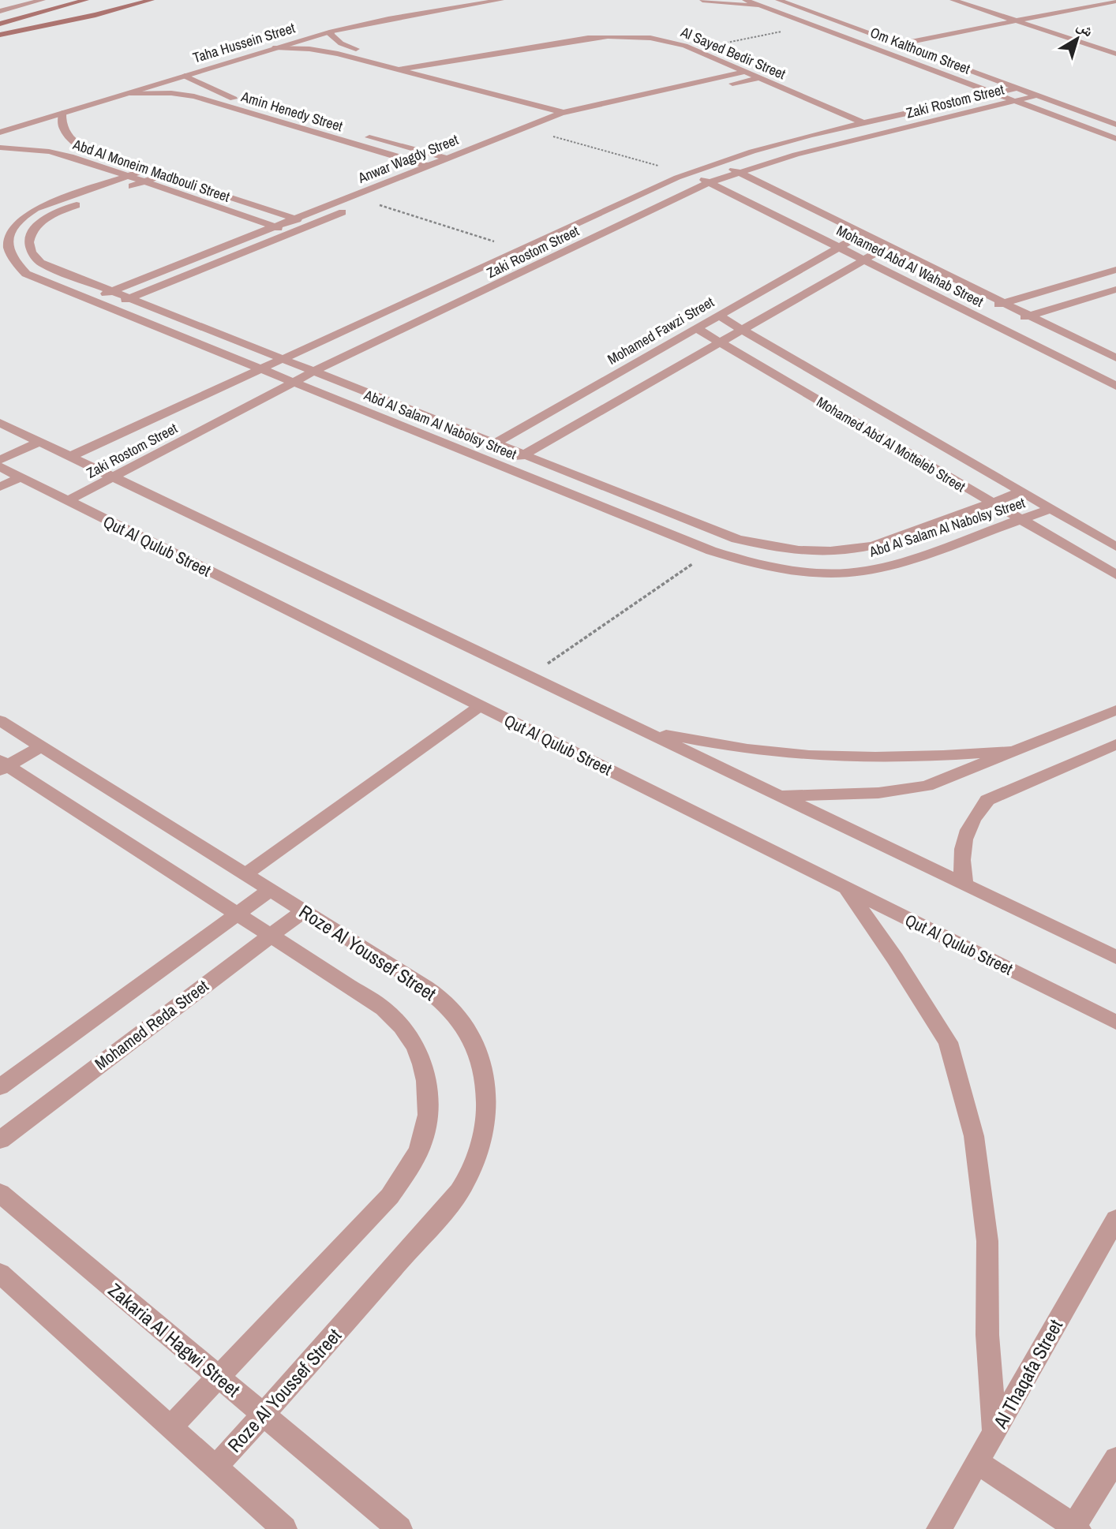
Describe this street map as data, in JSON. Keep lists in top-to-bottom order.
{
  "streets": {
    "street": [
      "Taha Hussein Street",
      "Om Kalthoum Street",
      "Al Sayed Bedir Street",
      "Zaki Rostom Street",
      "Amin Henedy Street",
      "Anwar Wagdy Street",
      "Abd Al Moneim Madbouli Street",
      "Mohamed Abd Al Wahab Street",
      "Mohamed Fawzi Street",
      "Abd Al Salam Al Nabolsy Street",
      "Mohamed Abd Al Motteleb Street",
      "Qut Al Qulub Street",
      "Roze Al Youssef Street",
      "Mohamed Reda Street",
      "Zakaria Al Hagwi Street",
      "Al Thaqafa Street"
    ]
  },
  "crossings": [
    ["Taha Hussein Street", "Amin Henedy Street"],
    ["Taha Hussein Street", "Abd Al Moneim Madbouli Street"],
    ["Om Kalthoum Street", "Zaki Rostom Street"],
    ["Al Sayed Bedir Street", "Zaki Rostom Street"],
    ["Al Sayed Bedir Street", "Anwar Wagdy Street"],
    ["Zaki Rostom Street", "Mohamed Abd Al Wahab Street"],
    ["Zaki Rostom Street", "Abd Al Salam Al Nabolsy Street"],
    ["Zaki Rostom Street", "Qut Al Qulub Street"],
    ["Amin Henedy Street", "Anwar Wagdy Street"],
    ["Anwar Wagdy Street", "Abd Al Moneim Madbouli Street"],
    ["Anwar Wagdy Street", "Abd Al Salam Al Nabolsy Street"],
    ["Abd Al Moneim Madbouli Street", "Abd Al Salam Al Nabolsy Street"],
    ["Mohamed Abd Al Wahab Street", "Mohamed Fawzi Street"],
    ["Mohamed Fawzi Street", "Abd Al Salam Al Nabolsy Street"],
    ["Mohamed Fawzi Street", "Mohamed Abd Al Motteleb Street"],
    ["Abd Al Salam Al Nabolsy Street", "Mohamed Abd Al Motteleb Street"],
    ["Roze Al Youssef Street", "Mohamed Reda Street"],
    ["Roze Al Youssef Street", "Zakaria Al Hagwi Street"]
  ],
  "north": "top right"
}
